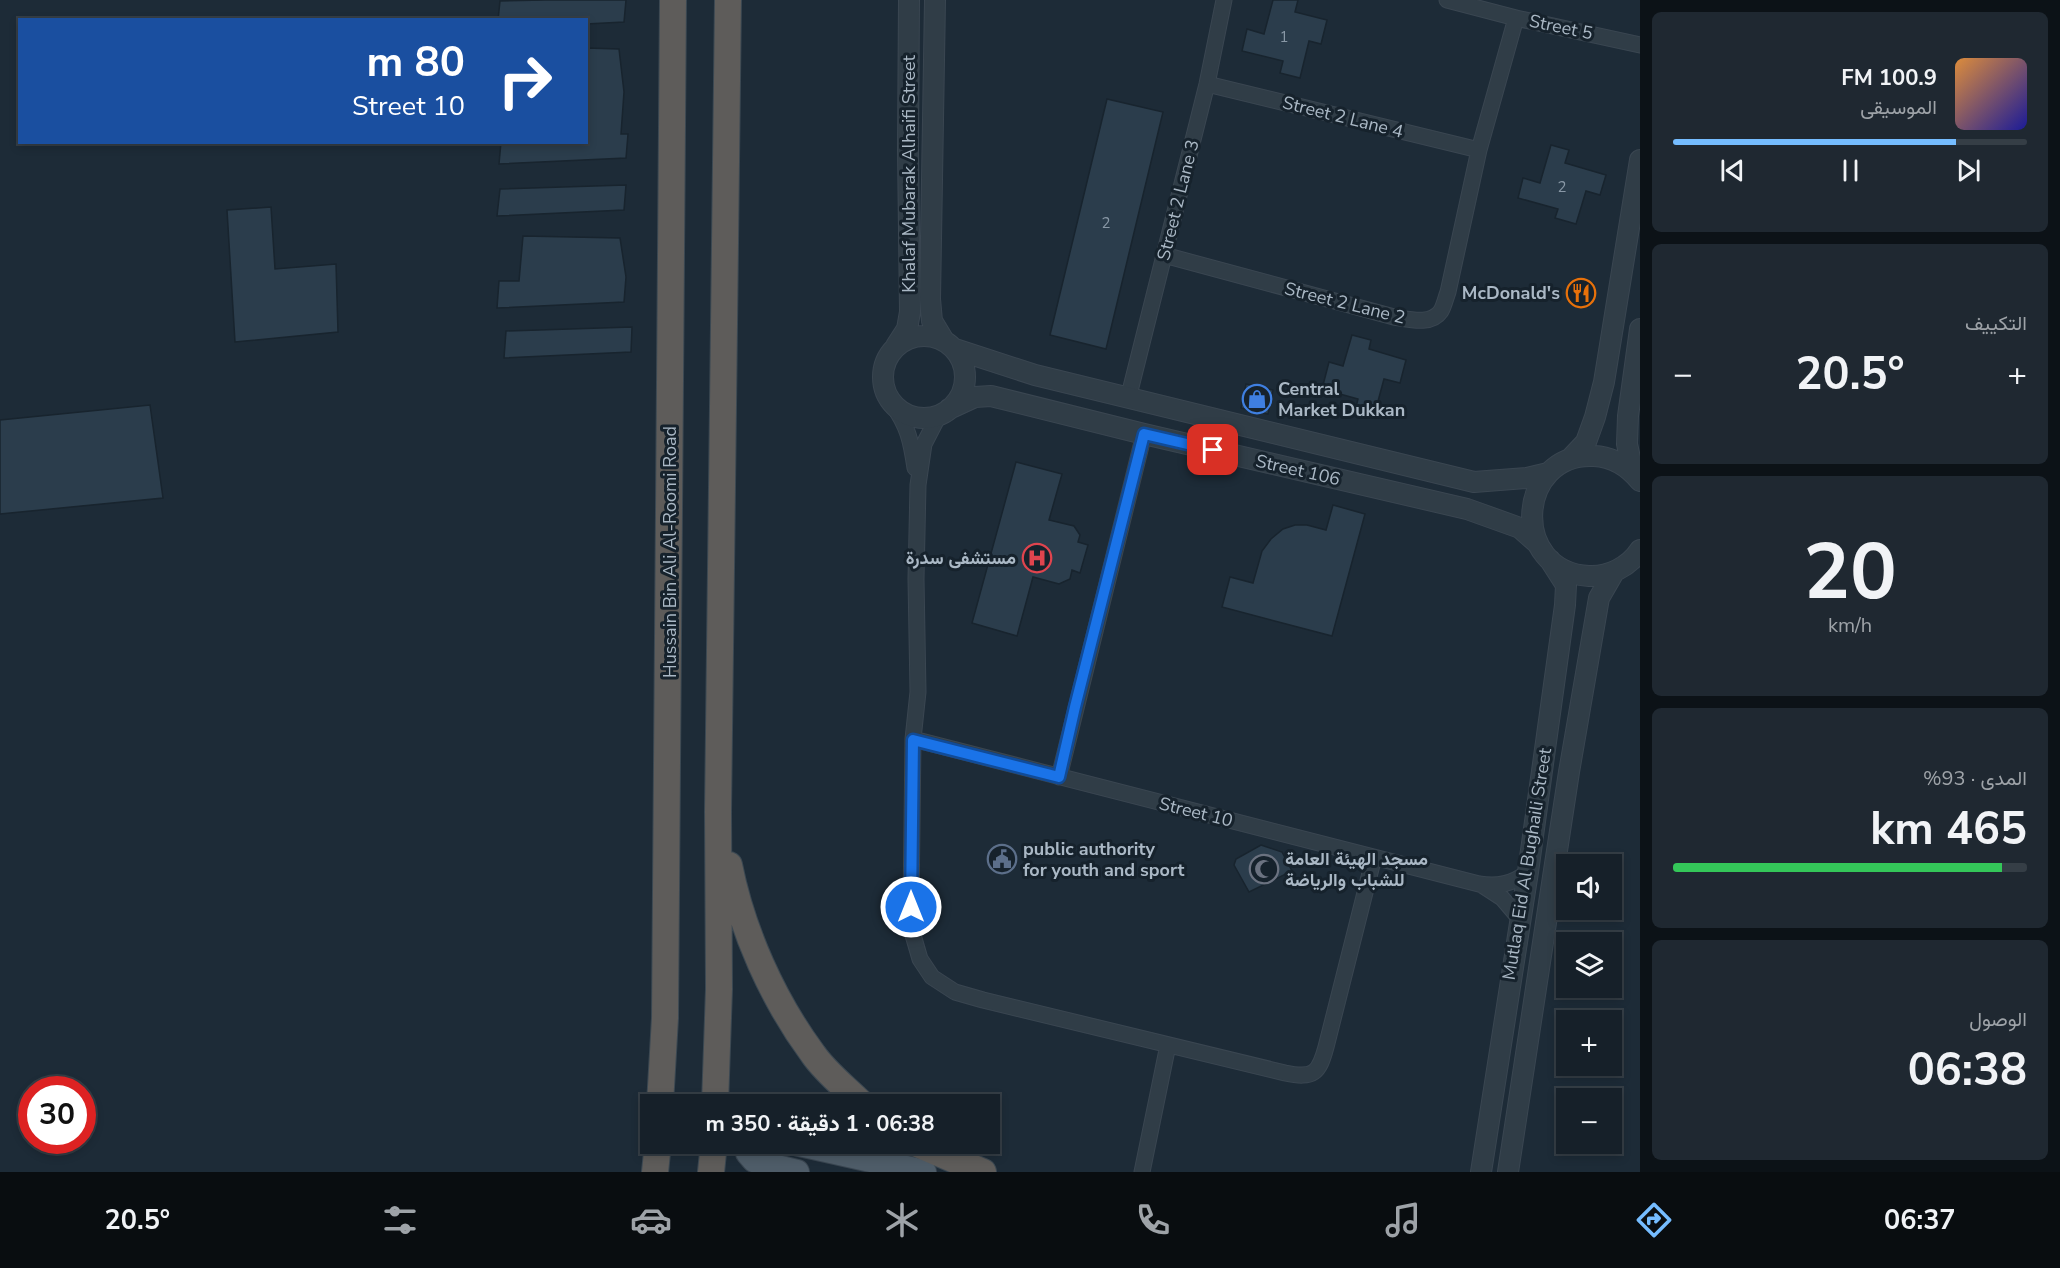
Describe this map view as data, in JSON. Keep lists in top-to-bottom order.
{
  "streets": {
    "highway": ["Hussain Bin Ali Al-Roomi Road"],
    "street": [
      "Street 5",
      "Street 2 Lane 4",
      "Khalaf Mubarak Alhaifi Street",
      "Street 2 Lane 3",
      "Street 2 Lane 2",
      "Street 106",
      "Street 10",
      "Mutlaq Eid Al Bughaili Street"
    ]
  },
  "crossings": [
    ["Street 5", "Street 2 Lane 2"],
    ["Street 2 Lane 4", "Street 2 Lane 3"],
    ["Street 2 Lane 4", "Street 2 Lane 2"],
    ["Khalaf Mubarak Alhaifi Street", "Street 106"],
    ["Street 2 Lane 3", "Street 2 Lane 2"],
    ["Street 2 Lane 3", "Street 106"],
    ["Street 106", "Mutlaq Eid Al Bughaili Street"],
    ["Street 10", "Mutlaq Eid Al Bughaili Street"]
  ],
  "places": {
    "restaurant": ["McDonald's"],
    "shop": ["Central Market Dukkan"],
    "hospital": ["مستشفى سدرة"],
    "public building": ["public authority for youth and sport"],
    "mosque": ["مسجد الهيئة العامة للشباب والرياضة"]
  },
  "house_numbers": ["1", "2", "2"],
  "page": {
    "turn": ["80 m", "Street 10"],
    "song": ["100.9 FM", "الموسيقى"],
    "tile": [
      "التكييف",
      ["20", "km/h"],
      ["المدى · 93%", "465 km"],
      ["الوصول", "06:38"]
    ],
    "heat": ["−", "20.5°", "+"],
    "map_buttons": ["+", "−"],
    "limit": "30",
    "trip": "06:38 · 1 دقيقة · 350 m",
    "tabs": ["06:37", "20.5°"]
  }
}
